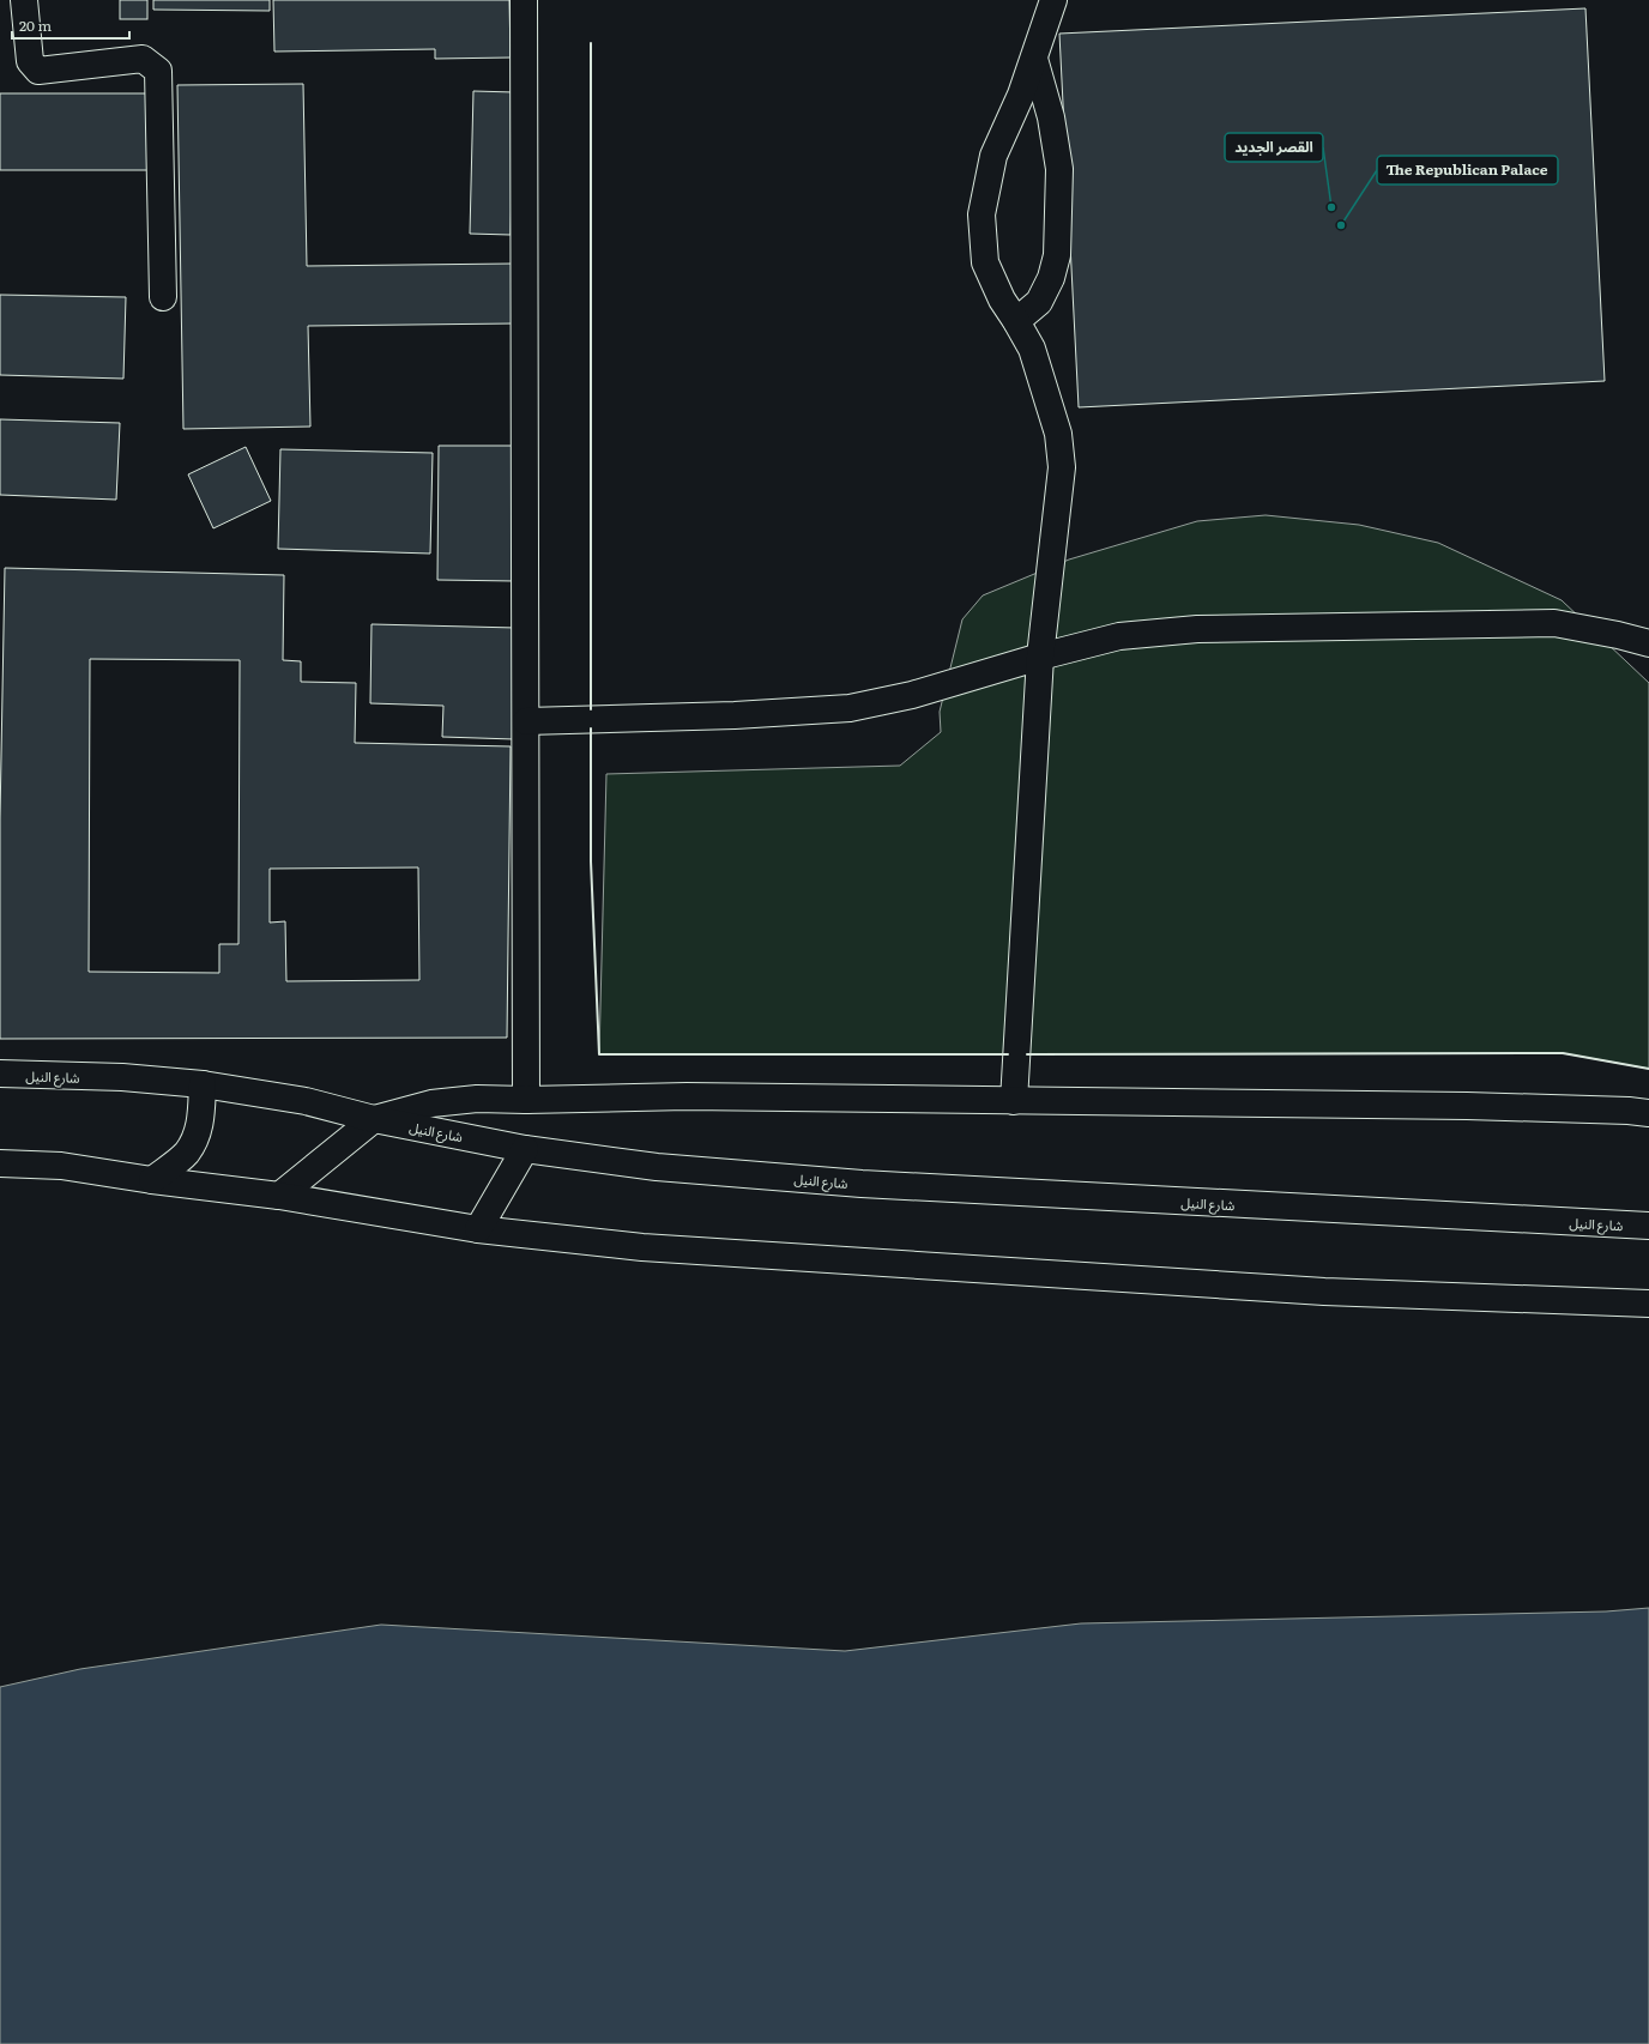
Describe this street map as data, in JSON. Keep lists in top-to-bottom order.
{
  "streets": {
    "main road": ["شارع النيل"]
  },
  "places": ["القصر الجديد", "The Republican Palace"],
  "scale_bar": "20 m"
}
